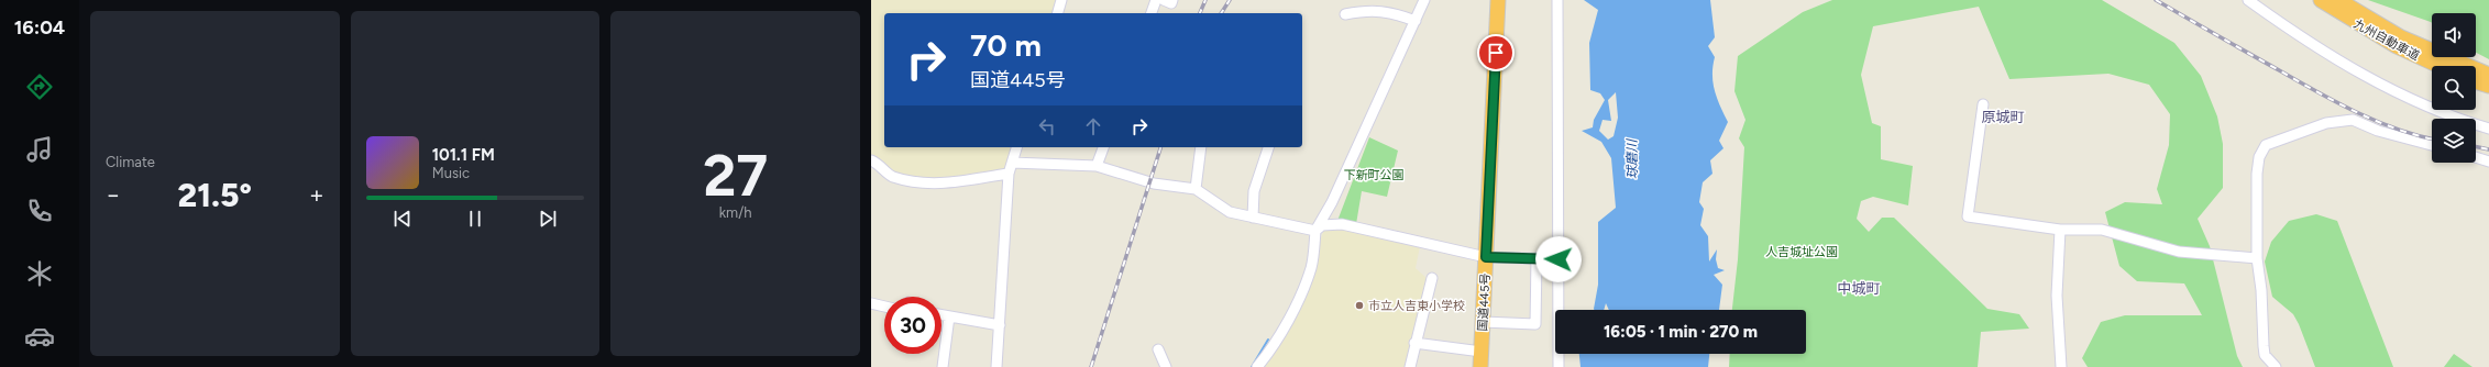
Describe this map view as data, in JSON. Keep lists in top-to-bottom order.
{
  "streets": {
    "highway": ["九州自動車道", "国道445号"]
  },
  "districts": ["原城町", "中城町"],
  "water": ["球磨川"],
  "parks": ["下新町公園", "人吉城址公園"],
  "places": ["市立人吉東小学校"],
  "page": {
    "tabs": "16:04",
    "tile": [
      "Climate",
      ["27", "km/h"]
    ],
    "turn": ["70 m", "国道445号"],
    "song": ["101.1 FM", "Music"],
    "heat": ["−", "21.5°", "+"],
    "limit": "30",
    "trip": "16:05 · 1 min · 270 m"
  }
}
